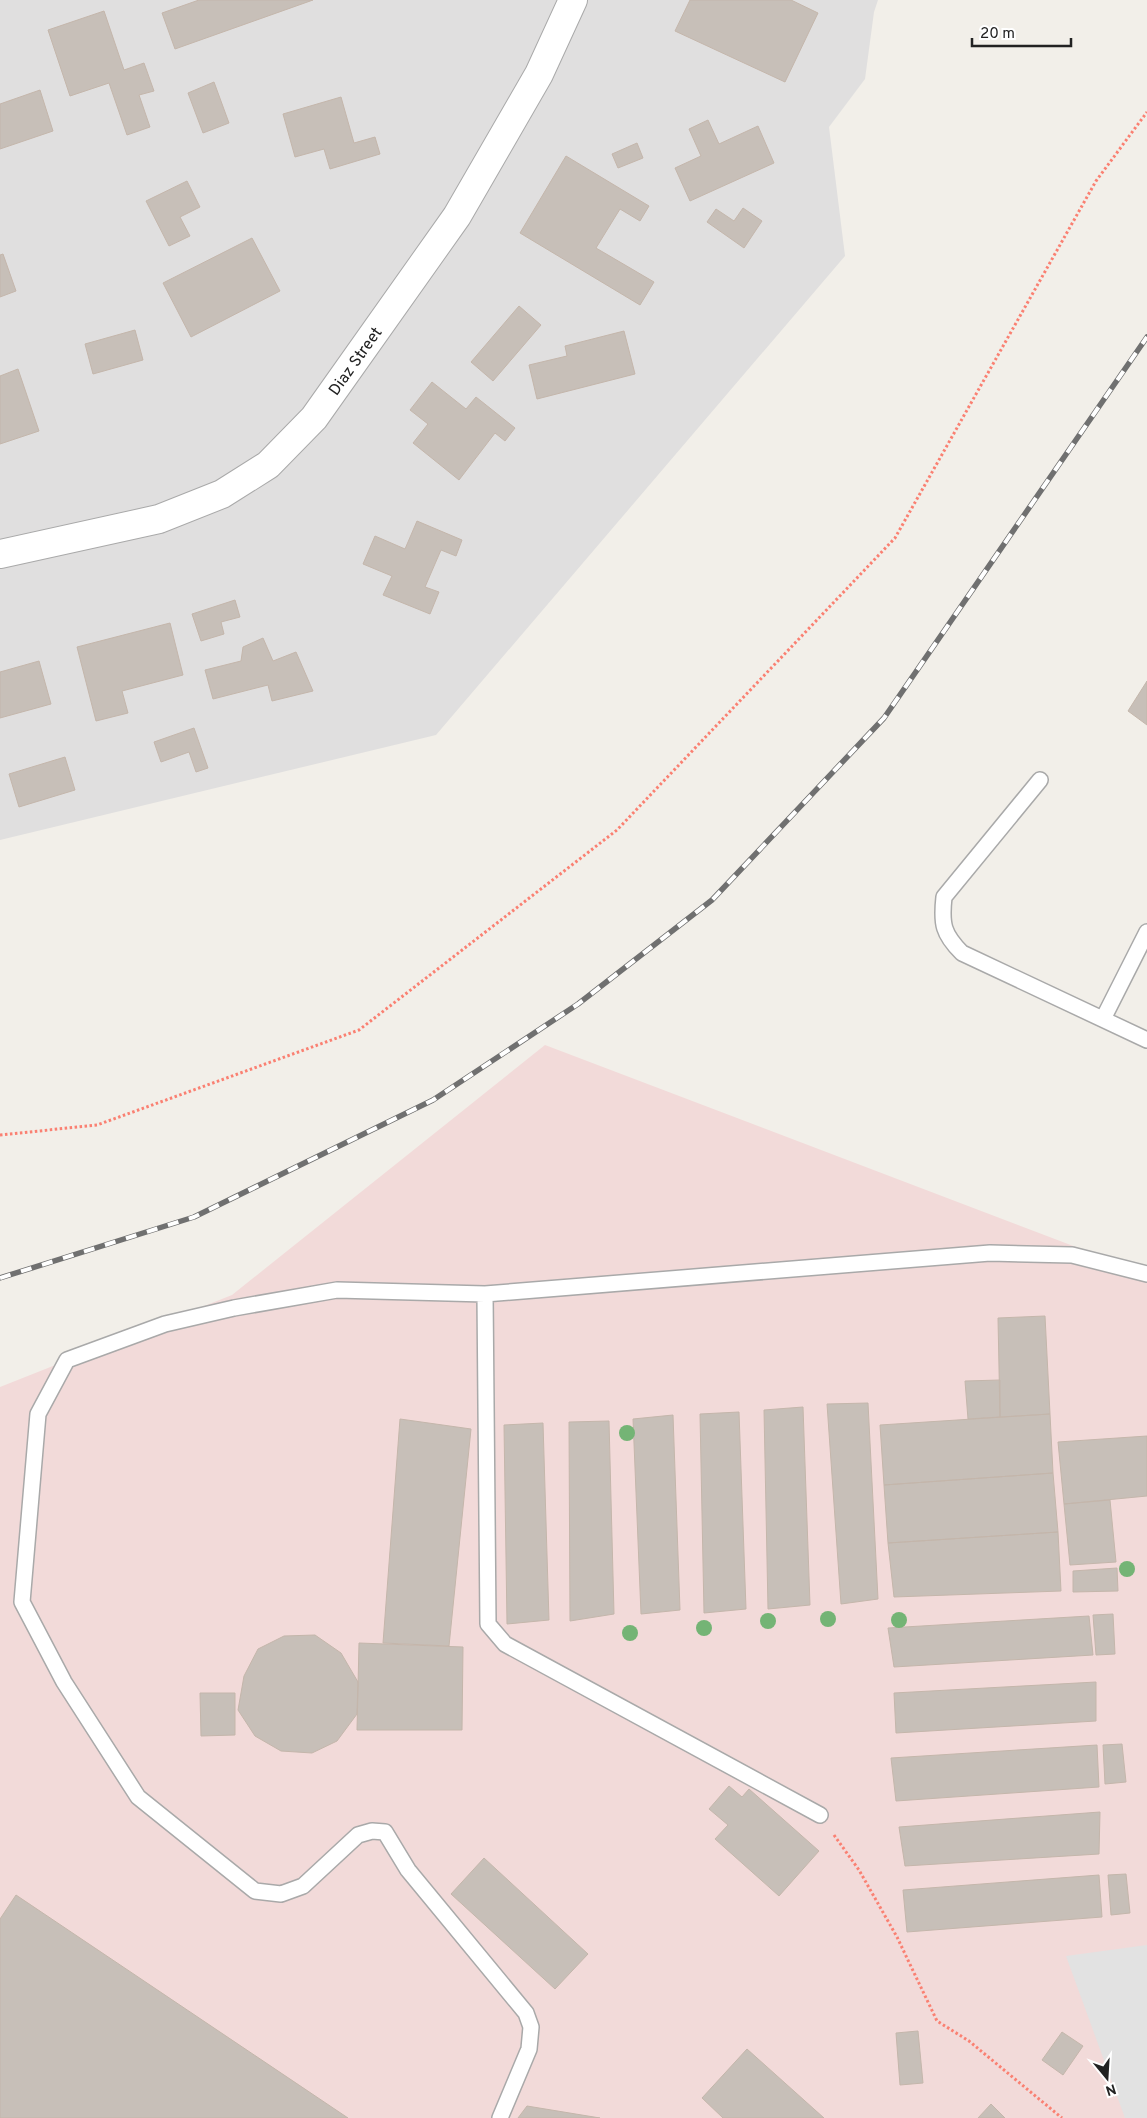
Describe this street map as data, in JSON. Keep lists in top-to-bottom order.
{
  "streets": {
    "street": ["Diaz Street"]
  },
  "scale_bar": "20 m",
  "north": "bottom"
}
